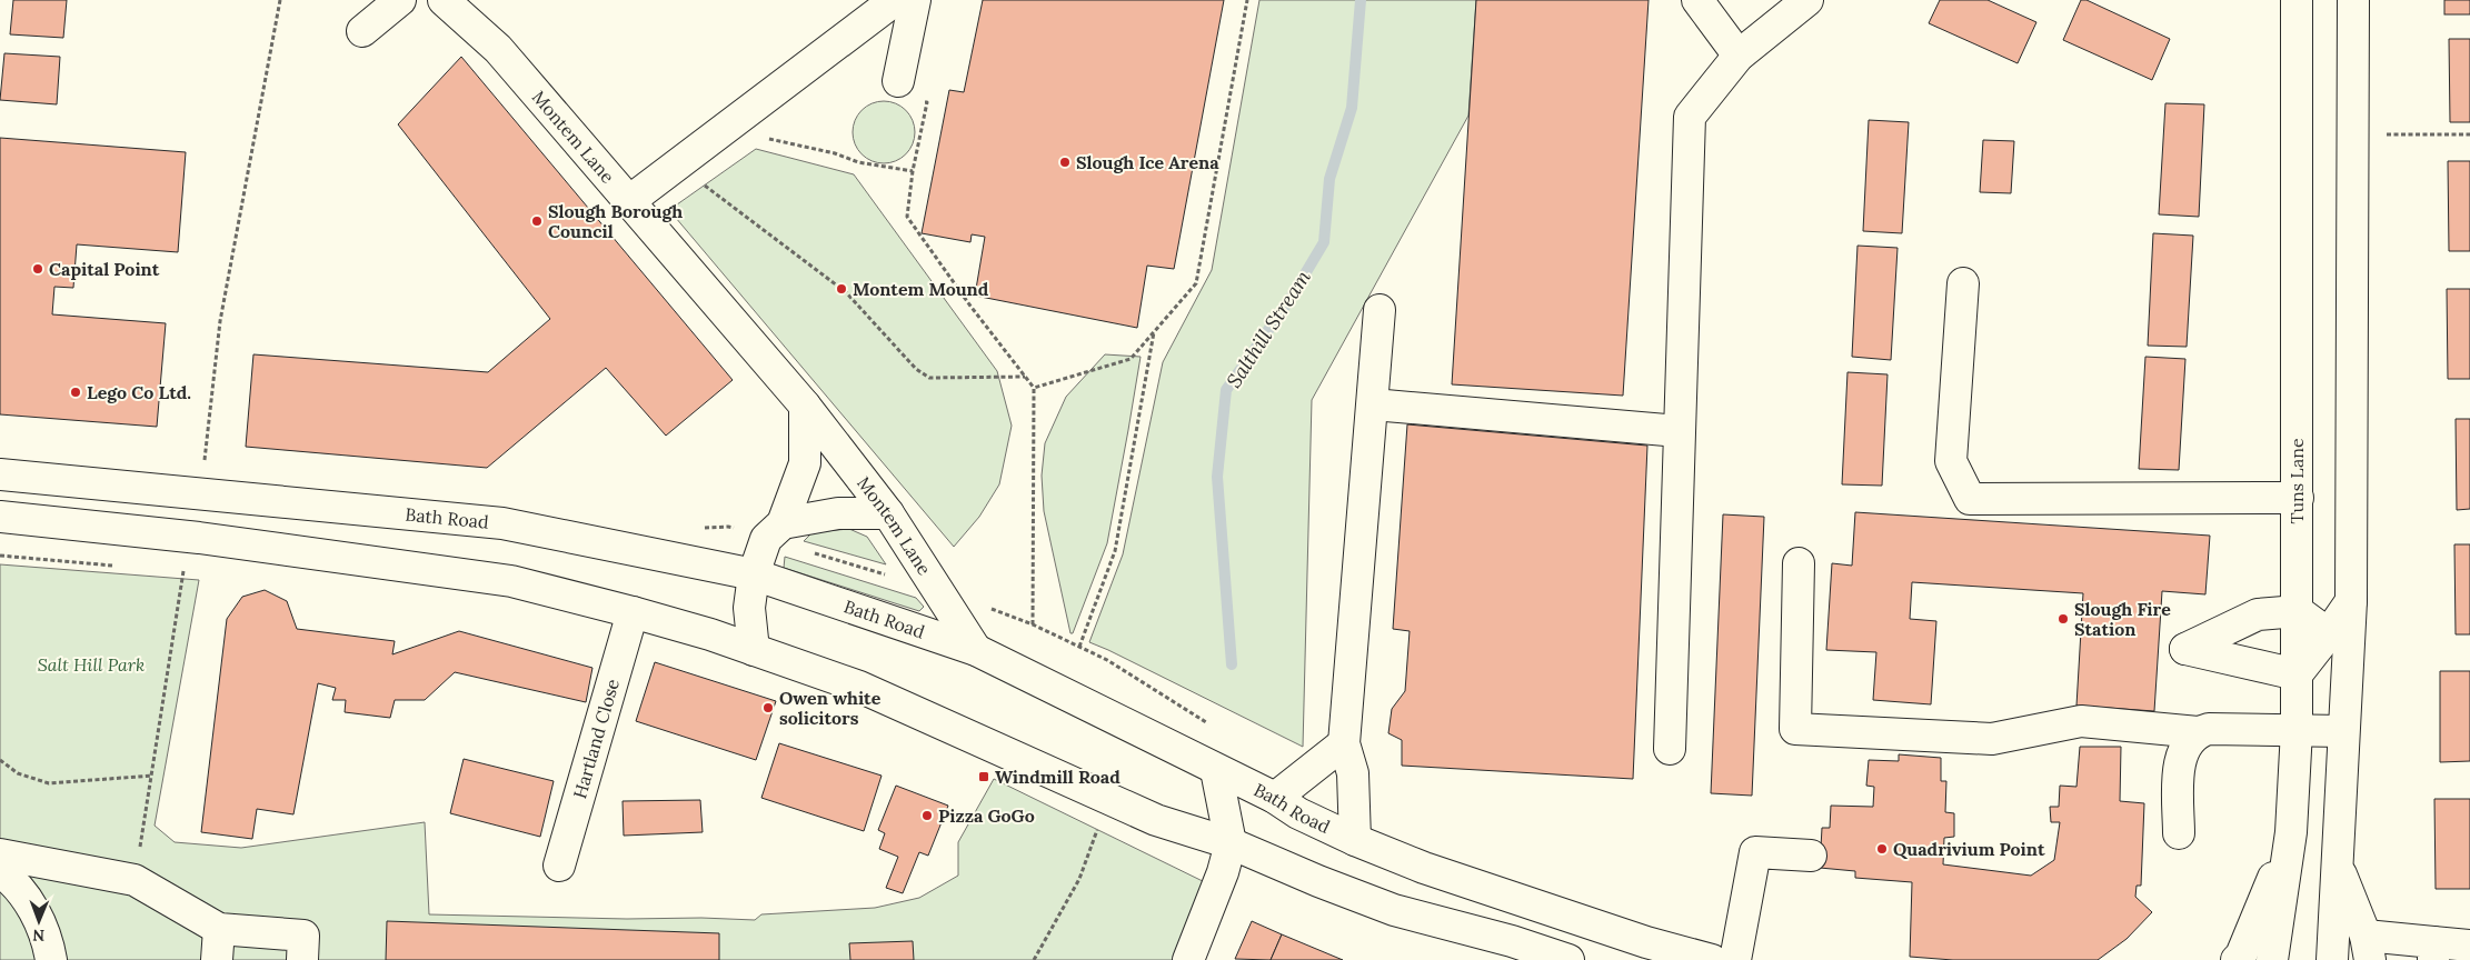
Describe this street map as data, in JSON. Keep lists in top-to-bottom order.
{
  "streets": {
    "main road": [
      "Montem Lane",
      "Tuns Lane",
      "Bath Road",
      "Hartland Close"
    ]
  },
  "crossings": [
    ["Montem Lane", "Bath Road"]
  ],
  "water": ["Salthill Stream"],
  "parks": ["Salt Hill Park"],
  "places": {
    "other": [
      "Slough Ice Arena",
      "Slough Borough Council",
      "Capital Point",
      "Montem Mound",
      "Lego Co Ltd.",
      "Slough Fire Station",
      "Owen white solicitors",
      "Pizza GoGo",
      "Quadrivium Point"
    ],
    "transit": ["Windmill Road"]
  },
  "north": "bottom"
}
